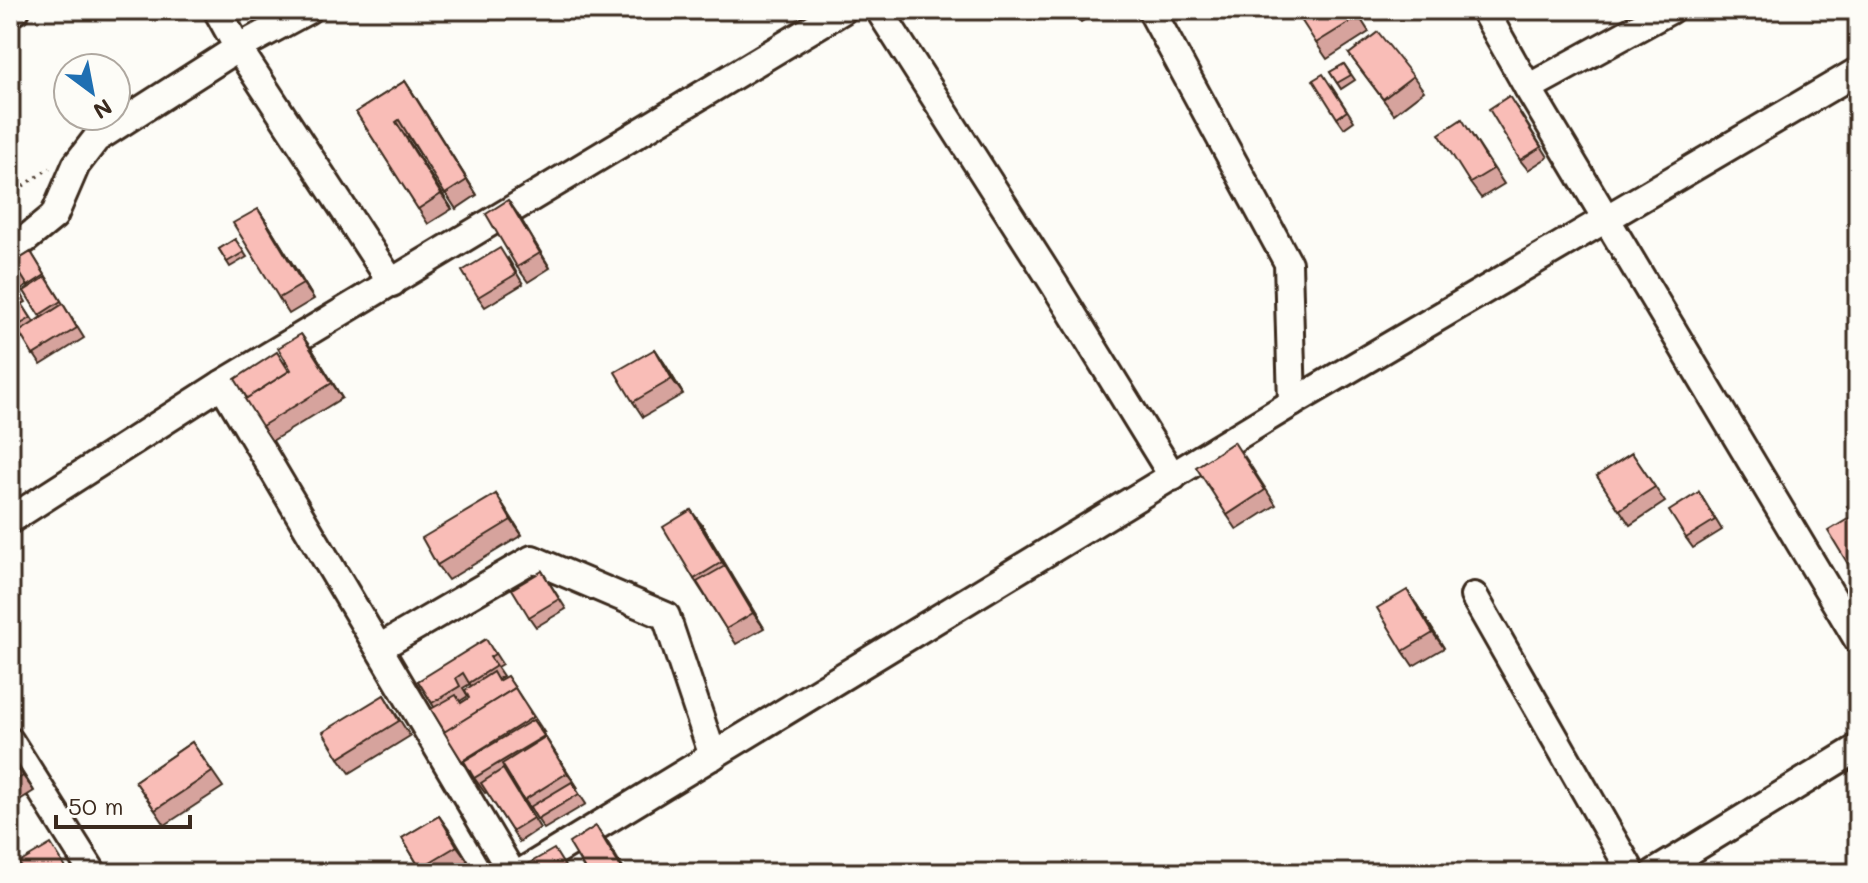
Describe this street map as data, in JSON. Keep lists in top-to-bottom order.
{
  "scale_bar": "50 m",
  "north": "bottom right"
}
